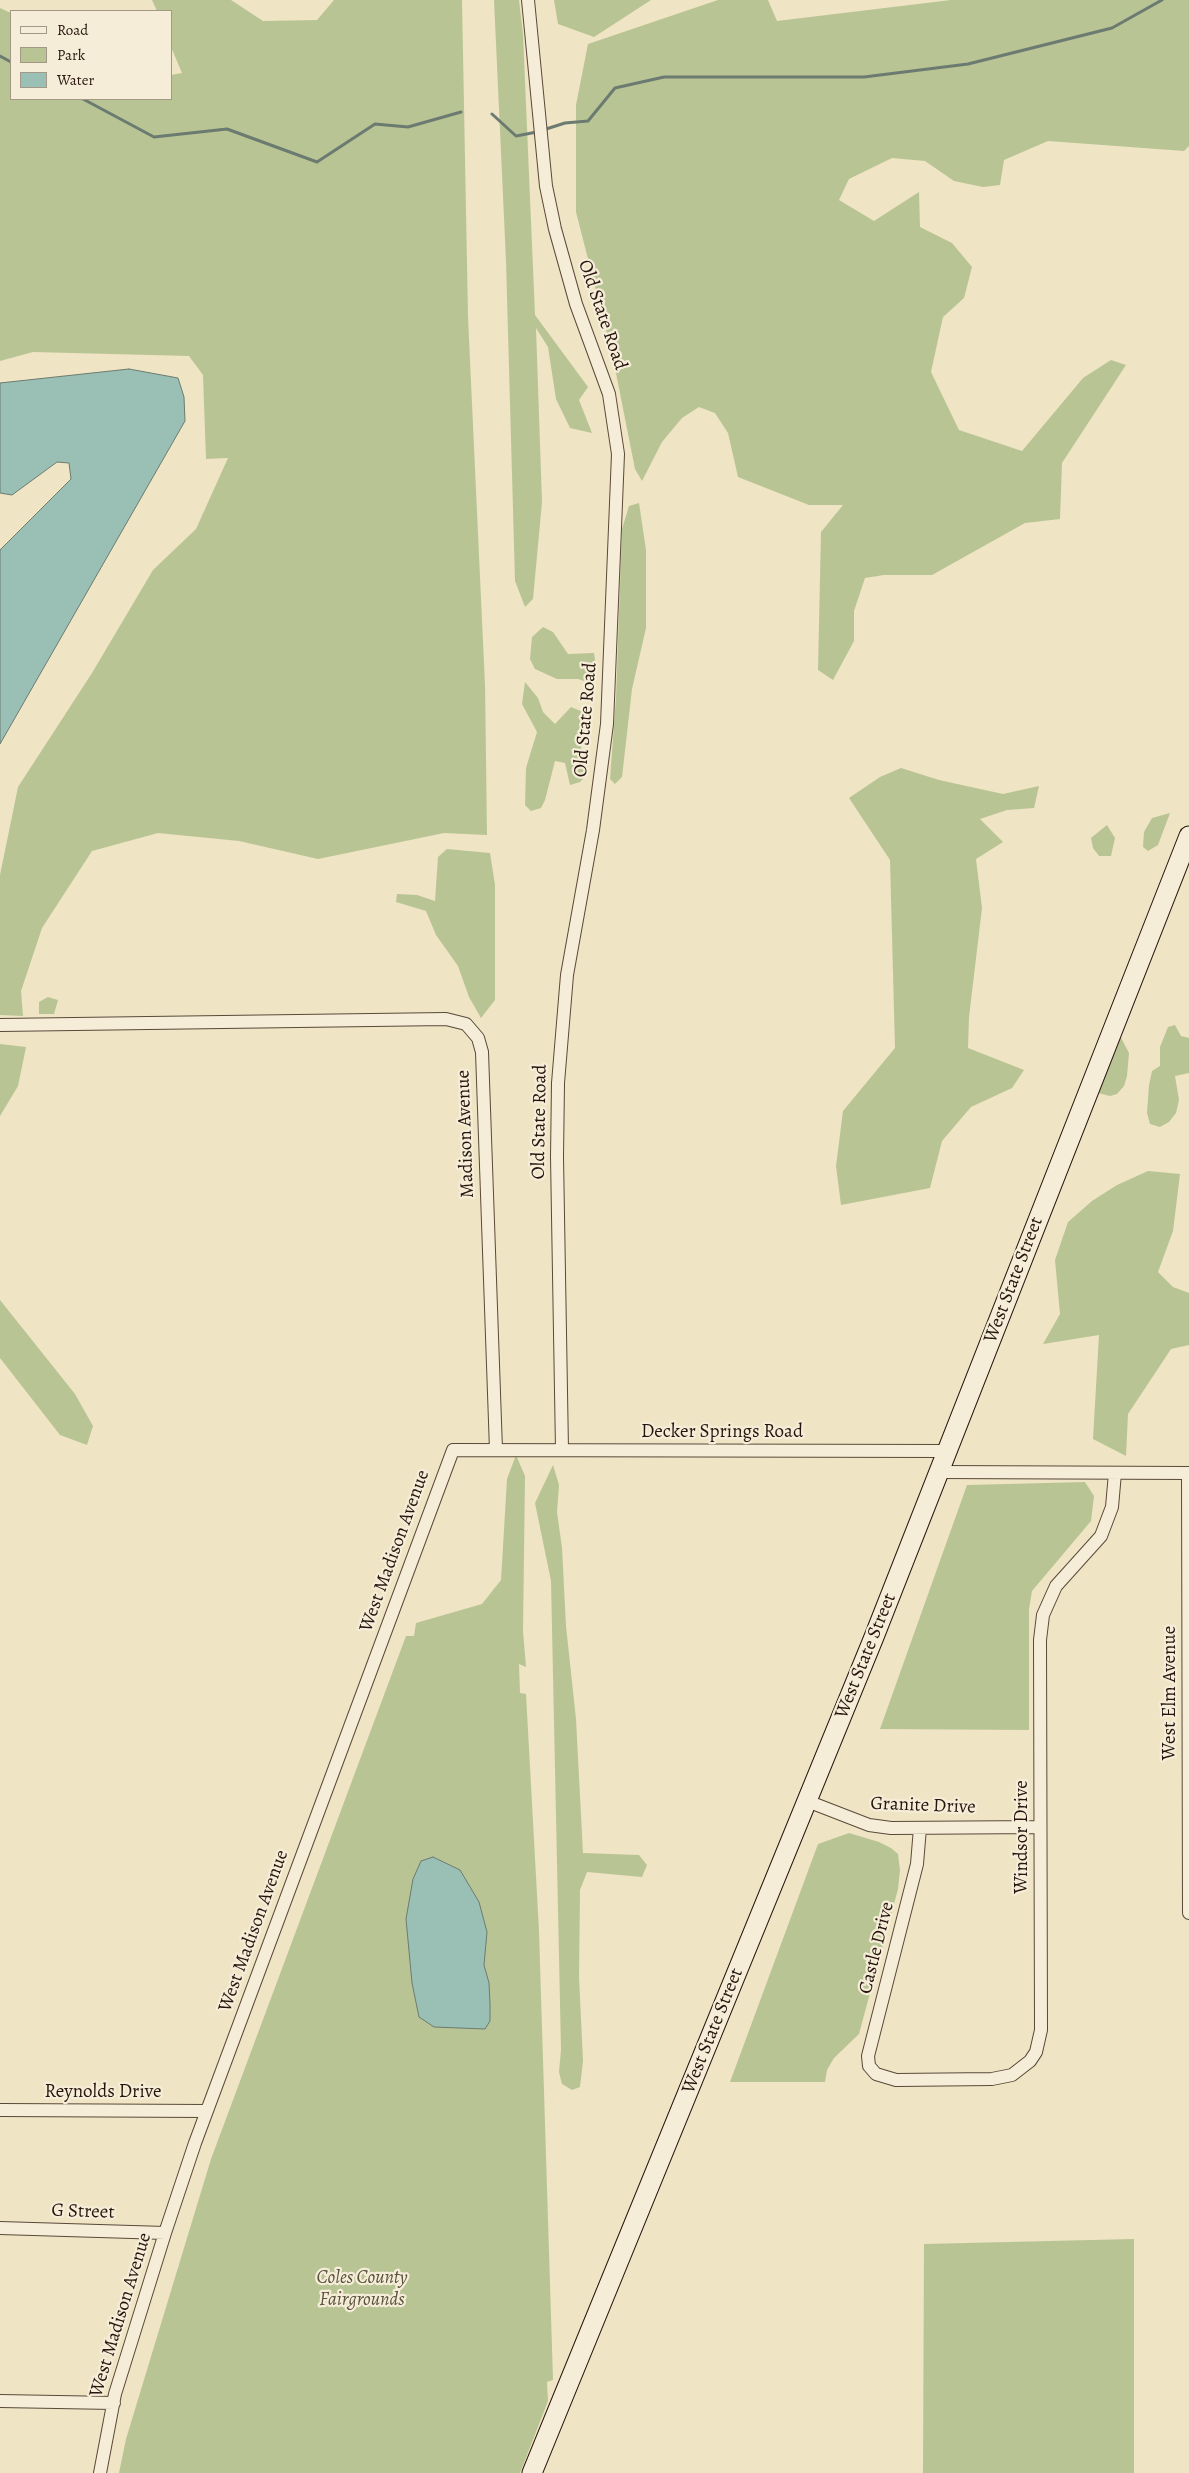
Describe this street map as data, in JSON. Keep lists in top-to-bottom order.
{
  "streets": {
    "street": [
      "Old State Road",
      "Madison Avenue",
      "West State Street",
      "Decker Springs Road",
      "West Madison Avenue",
      "West Elm Avenue",
      "Granite Drive",
      "Windsor Drive",
      "Castle Drive",
      "Reynolds Drive",
      "G Street"
    ]
  },
  "crossings": [
    ["Old State Road", "Decker Springs Road"],
    ["Madison Avenue", "Decker Springs Road"],
    ["Madison Avenue", "West Madison Avenue"],
    ["West State Street", "Decker Springs Road"],
    ["West State Street", "Granite Drive"],
    ["Decker Springs Road", "West Madison Avenue"],
    ["West Madison Avenue", "Reynolds Drive"],
    ["West Madison Avenue", "G Street"],
    ["Granite Drive", "Windsor Drive"],
    ["Granite Drive", "Castle Drive"],
    ["Windsor Drive", "Castle Drive"]
  ],
  "parks": ["Coles County Fairgrounds"],
  "legend": ["Road", "Park", "Water"]
}
